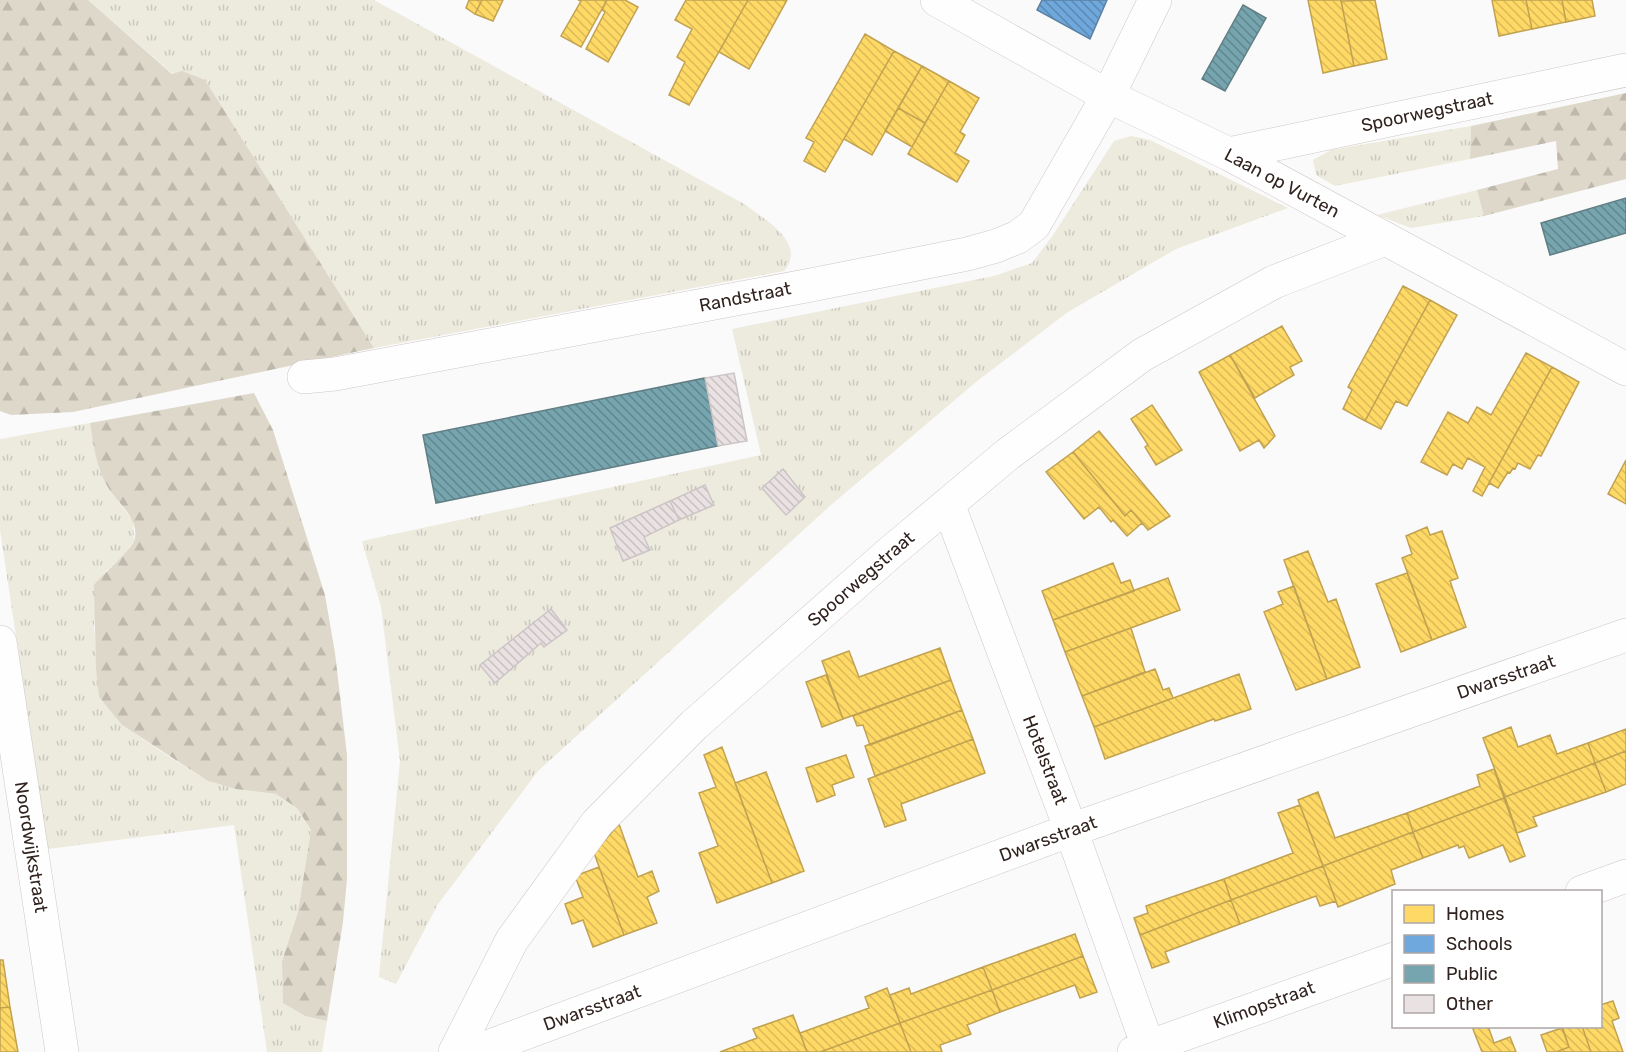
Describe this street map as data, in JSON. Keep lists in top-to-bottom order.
{
  "streets": {
    "street": [
      "Spoorwegstraat",
      "Laan op Vurten",
      "Randstraat",
      "Dwarsstraat",
      "Hotelstraat",
      "Noordwijkstraat",
      "Klimopstraat"
    ]
  },
  "crossings": [
    ["Spoorwegstraat", "Laan op Vurten"],
    ["Spoorwegstraat", "Hotelstraat"],
    ["Laan op Vurten", "Randstraat"],
    ["Dwarsstraat", "Hotelstraat"],
    ["Hotelstraat", "Klimopstraat"]
  ],
  "legend": [
    "Homes",
    "Schools",
    "Public",
    "Other"
  ]
}
